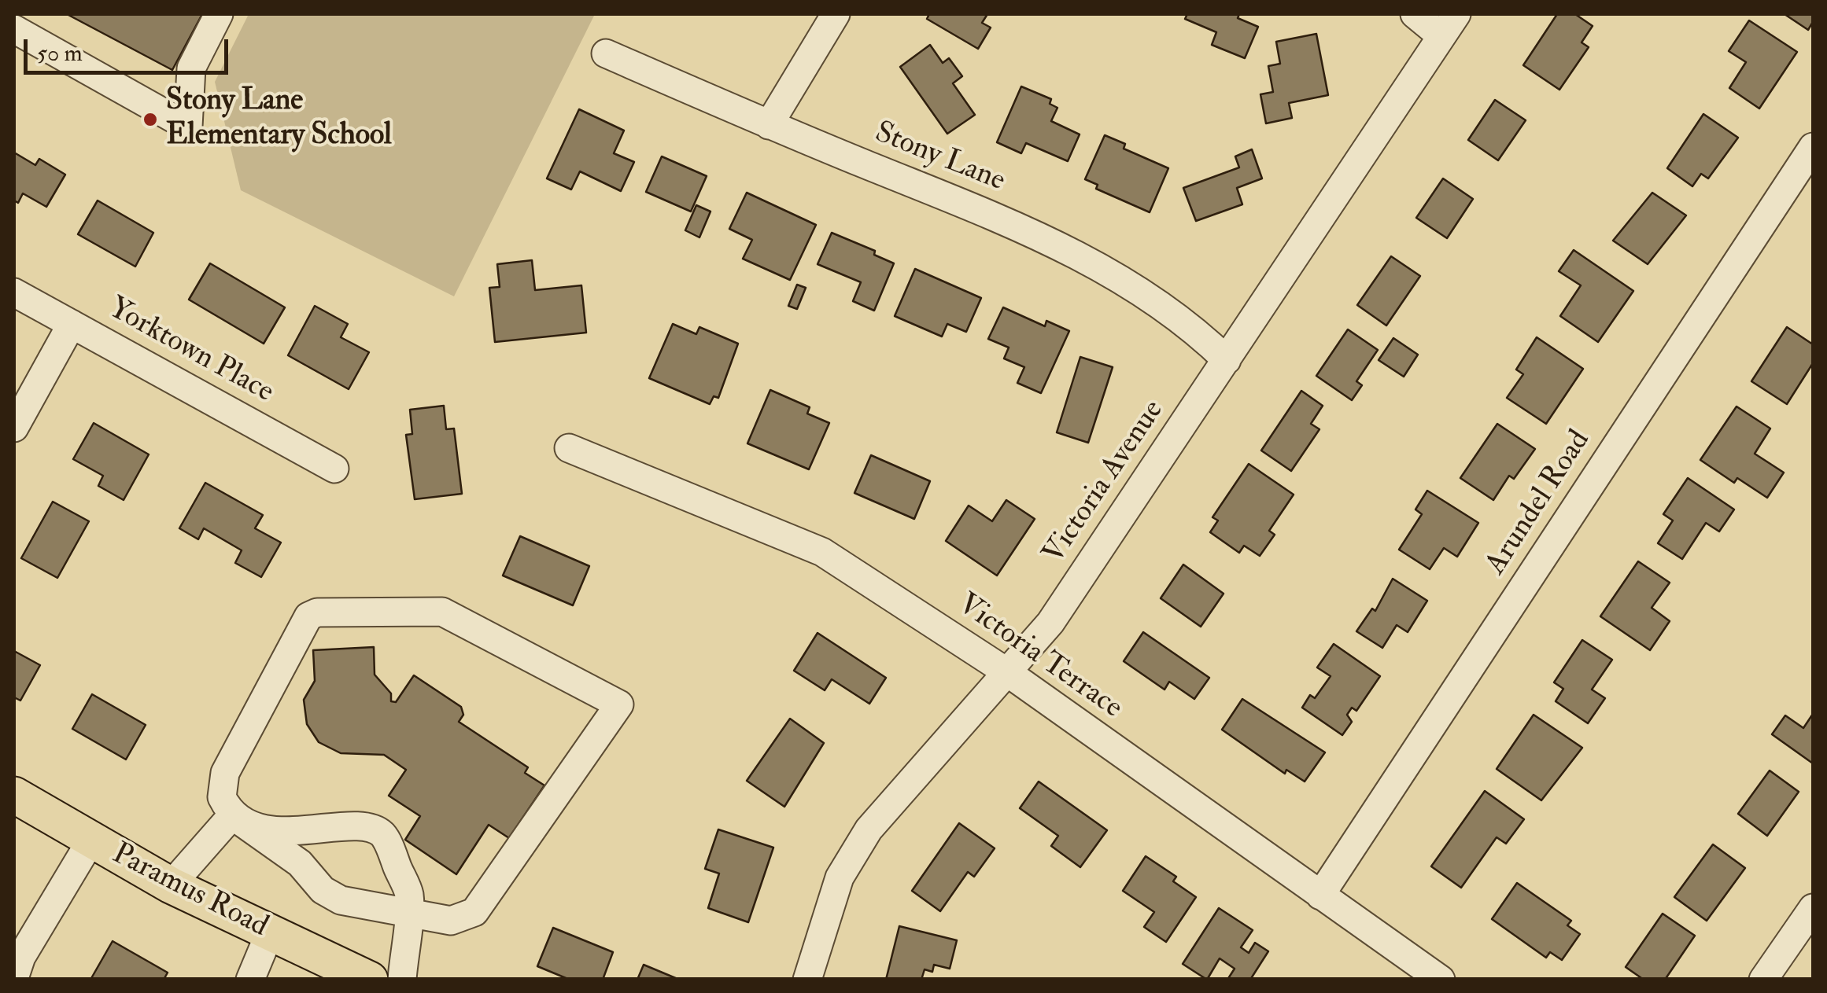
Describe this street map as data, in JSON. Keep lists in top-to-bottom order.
{
  "streets": {
    "main road": ["Paramus Road"],
    "street": [
      "Stony Lane",
      "Yorktown Place",
      "Victoria Avenue",
      "Arundel Road",
      "Victoria Terrace"
    ]
  },
  "crossings": [
    ["Stony Lane", "Victoria Avenue"],
    ["Victoria Avenue", "Victoria Terrace"],
    ["Arundel Road", "Victoria Terrace"]
  ],
  "places": ["Stony Lane Elementary School"],
  "scale_bar": "50 m"
}
